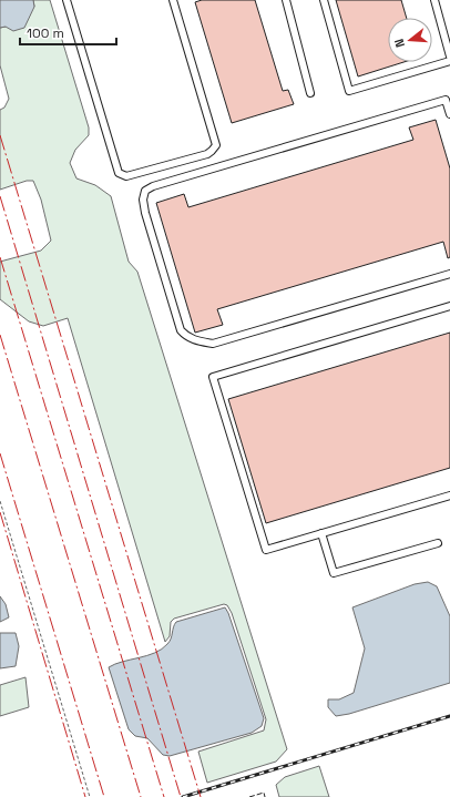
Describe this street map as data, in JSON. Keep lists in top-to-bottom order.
{
  "scale_bar": "100 m",
  "north": "left"
}
